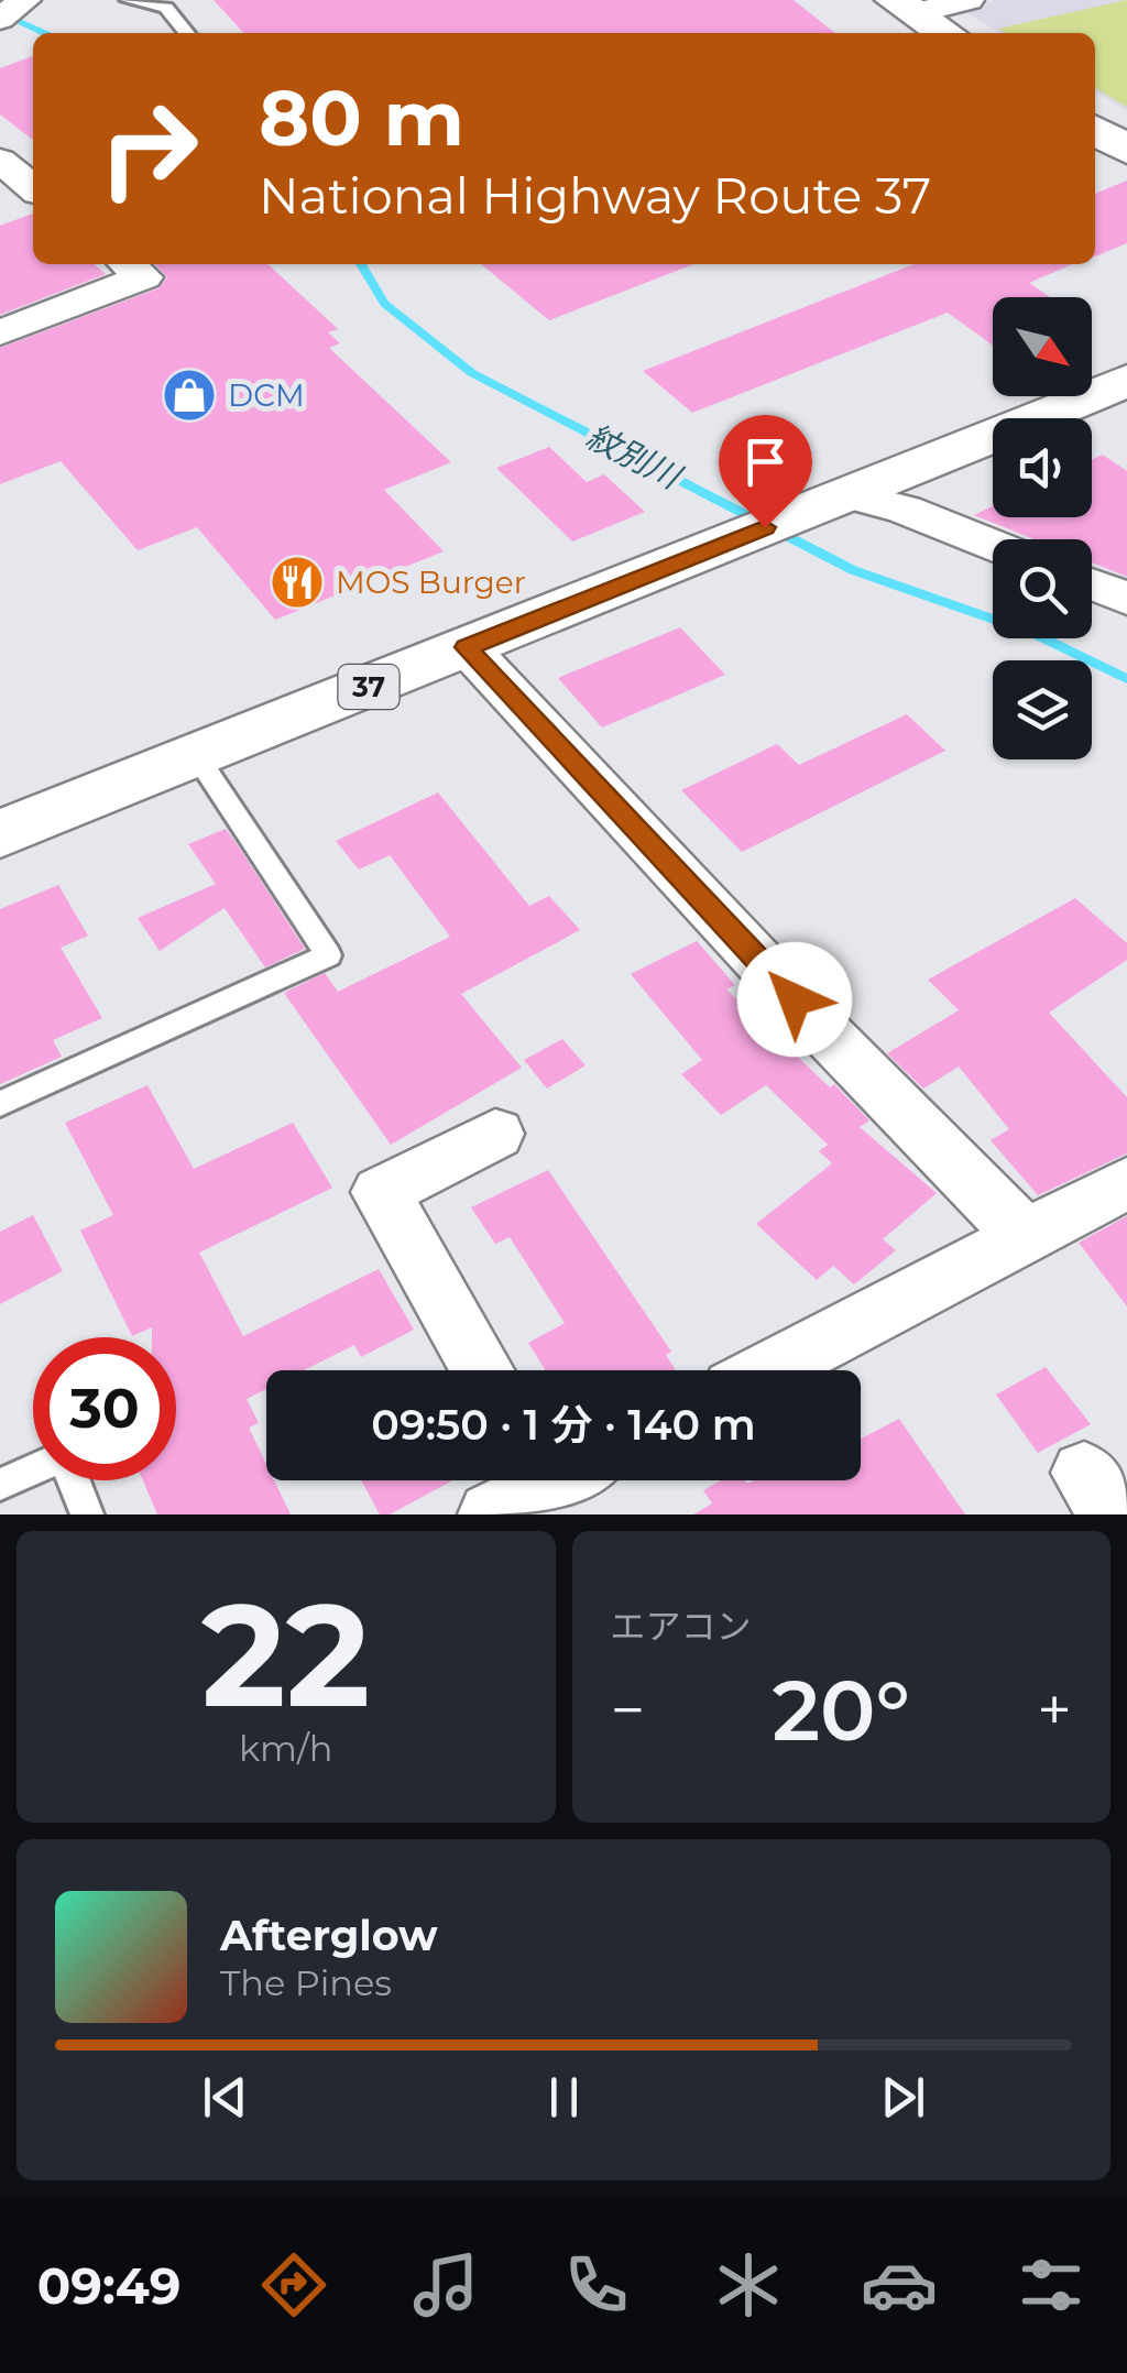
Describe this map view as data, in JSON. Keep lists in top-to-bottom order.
{
  "streets": {
    "main road": ["37"]
  },
  "water": ["紋別川"],
  "places": {
    "shop": ["DCM"],
    "restaurant": ["MOS Burger"]
  },
  "north": "bottom right",
  "page": {
    "turn": ["80 m", "National Highway Route 37"],
    "limit": "30",
    "trip": "09:50 · 1 分 · 140 m",
    "tile": [
      ["22", "km/h"],
      "エアコン"
    ],
    "heat": ["−", "20°", "+"],
    "song": ["Afterglow", "The Pines"],
    "tabs": "09:49"
  }
}
